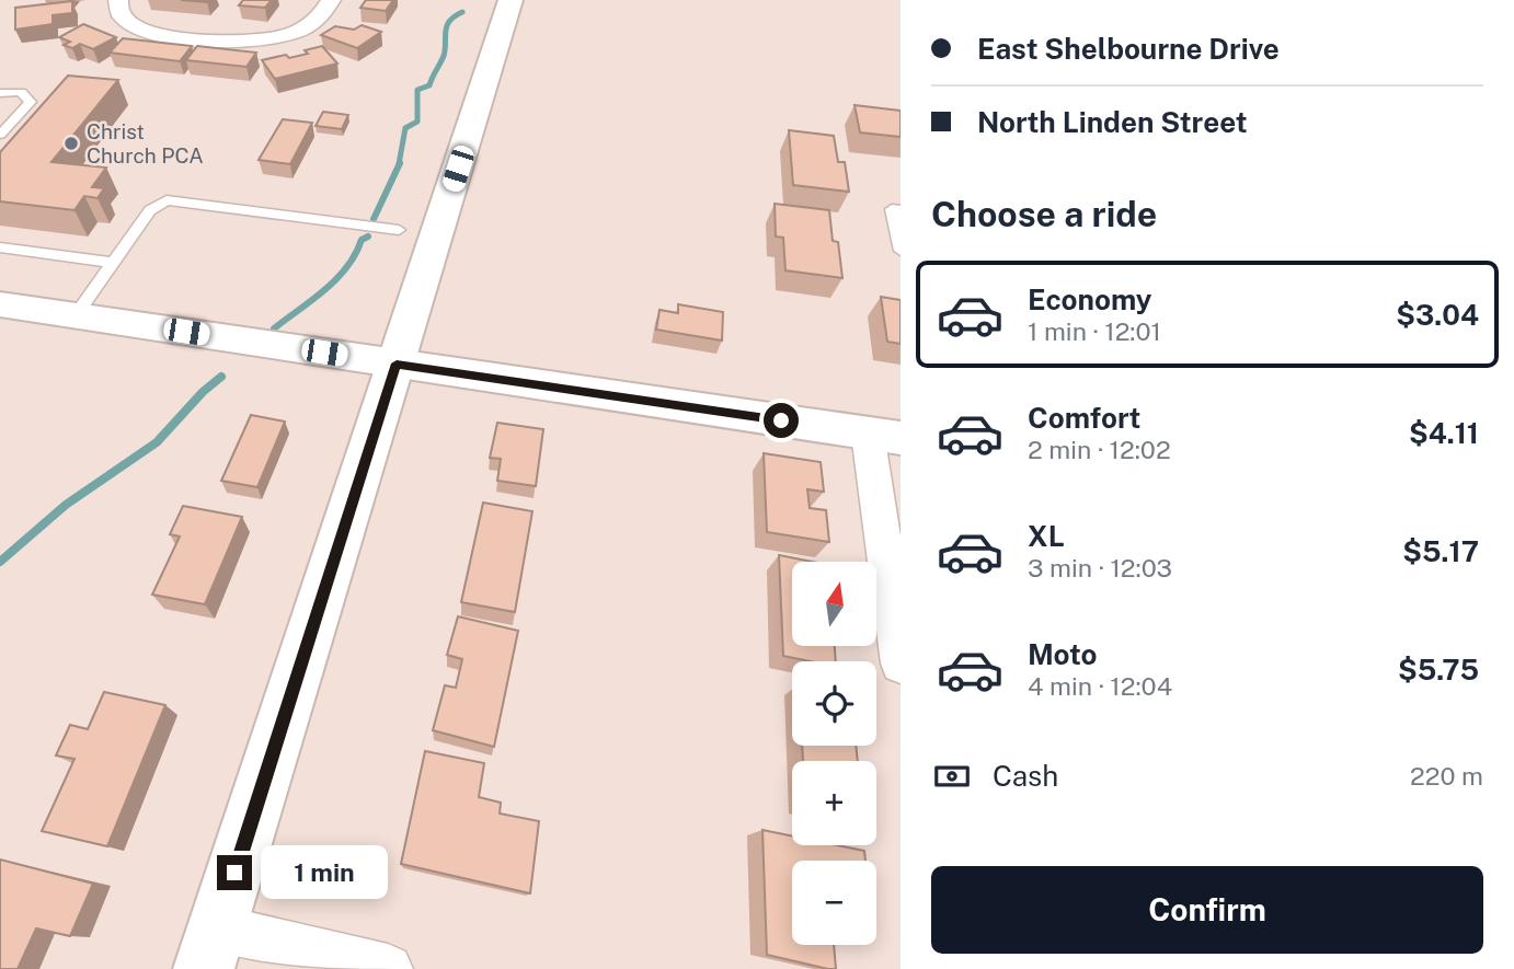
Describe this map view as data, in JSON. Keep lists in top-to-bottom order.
{
  "places": ["Christ Church PCA"],
  "north": "top",
  "page": {
    "banner": ["East Shelbourne Drive", "North Linden Street"],
    "heading": "Choose a ride",
    "list": [
      {
        "name": "Economy",
        "note": "1 min · 12:01",
        "value": "$3.04"
      },
      {
        "name": "Comfort",
        "note": "2 min · 12:02",
        "value": "$4.11"
      },
      {
        "name": "XL",
        "note": "3 min · 12:03",
        "value": "$5.17"
      },
      {
        "name": "Moto",
        "note": "4 min · 12:04",
        "value": "$5.75"
      }
    ],
    "map_buttons": ["+", "−"],
    "pay": ["Cash", "220 m"],
    "bubble": "1 min",
    "buttons": "Confirm"
  }
}
